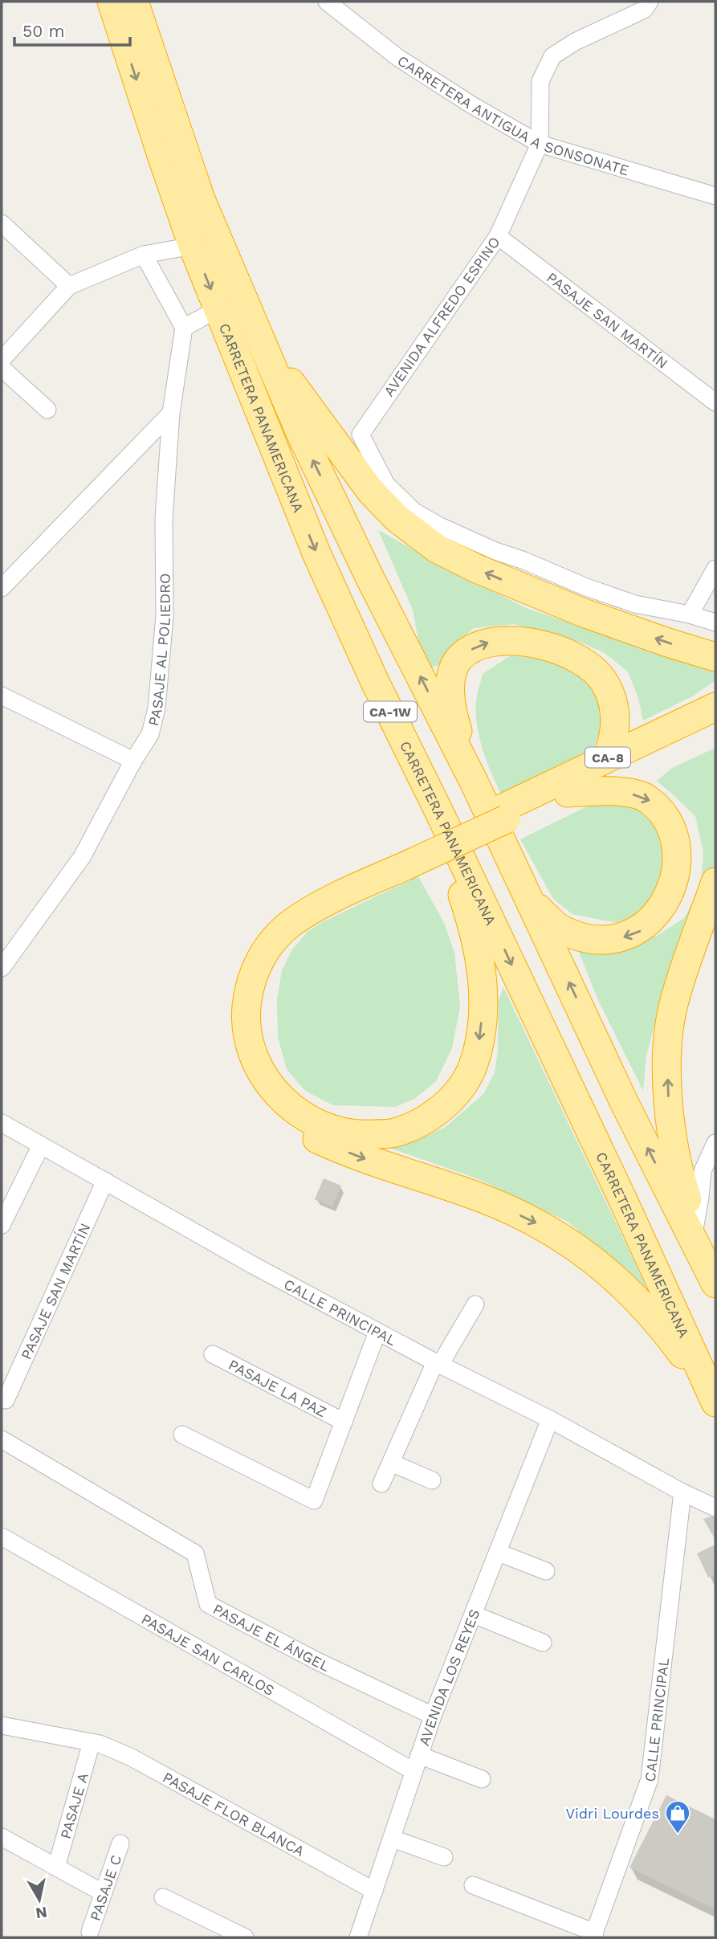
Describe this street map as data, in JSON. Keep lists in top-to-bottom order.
{
  "streets": {
    "highway": ["CARRETERA PANAMERICANA", "CA-1W", "CA-8"],
    "street": [
      "CARRETERA ANTIGUA A SONSONATE",
      "AVENIDA ALFREDO ESPINO",
      "PASAJE SAN MARTÍN",
      "PASAJE AL POLIEDRO",
      "CALLE PRINCIPAL",
      "PASAJE LA PAZ",
      "PASAJE EL ÁNGEL",
      "PASAJE SAN CARLOS",
      "AVENIDA LOS REYES",
      "PASAJE A",
      "PASAJE FLOR BLANCA",
      "PASAJE C"
    ]
  },
  "crossings": [
    ["CARRETERA ANTIGUA A SONSONATE", "AVENIDA ALFREDO ESPINO"],
    ["AVENIDA ALFREDO ESPINO", "PASAJE SAN MARTÍN"],
    ["PASAJE SAN MARTÍN", "CALLE PRINCIPAL"],
    ["CARRETERA PANAMERICANA", "CA-8"],
    ["CALLE PRINCIPAL", "AVENIDA LOS REYES"],
    ["PASAJE EL ÁNGEL", "AVENIDA LOS REYES"],
    ["PASAJE SAN CARLOS", "AVENIDA LOS REYES"],
    ["AVENIDA LOS REYES", "PASAJE FLOR BLANCA"],
    ["PASAJE A", "PASAJE FLOR BLANCA"]
  ],
  "places": {
    "shop": ["Vidri Lourdes"]
  },
  "scale_bar": "50 m",
  "north": "bottom"
}
